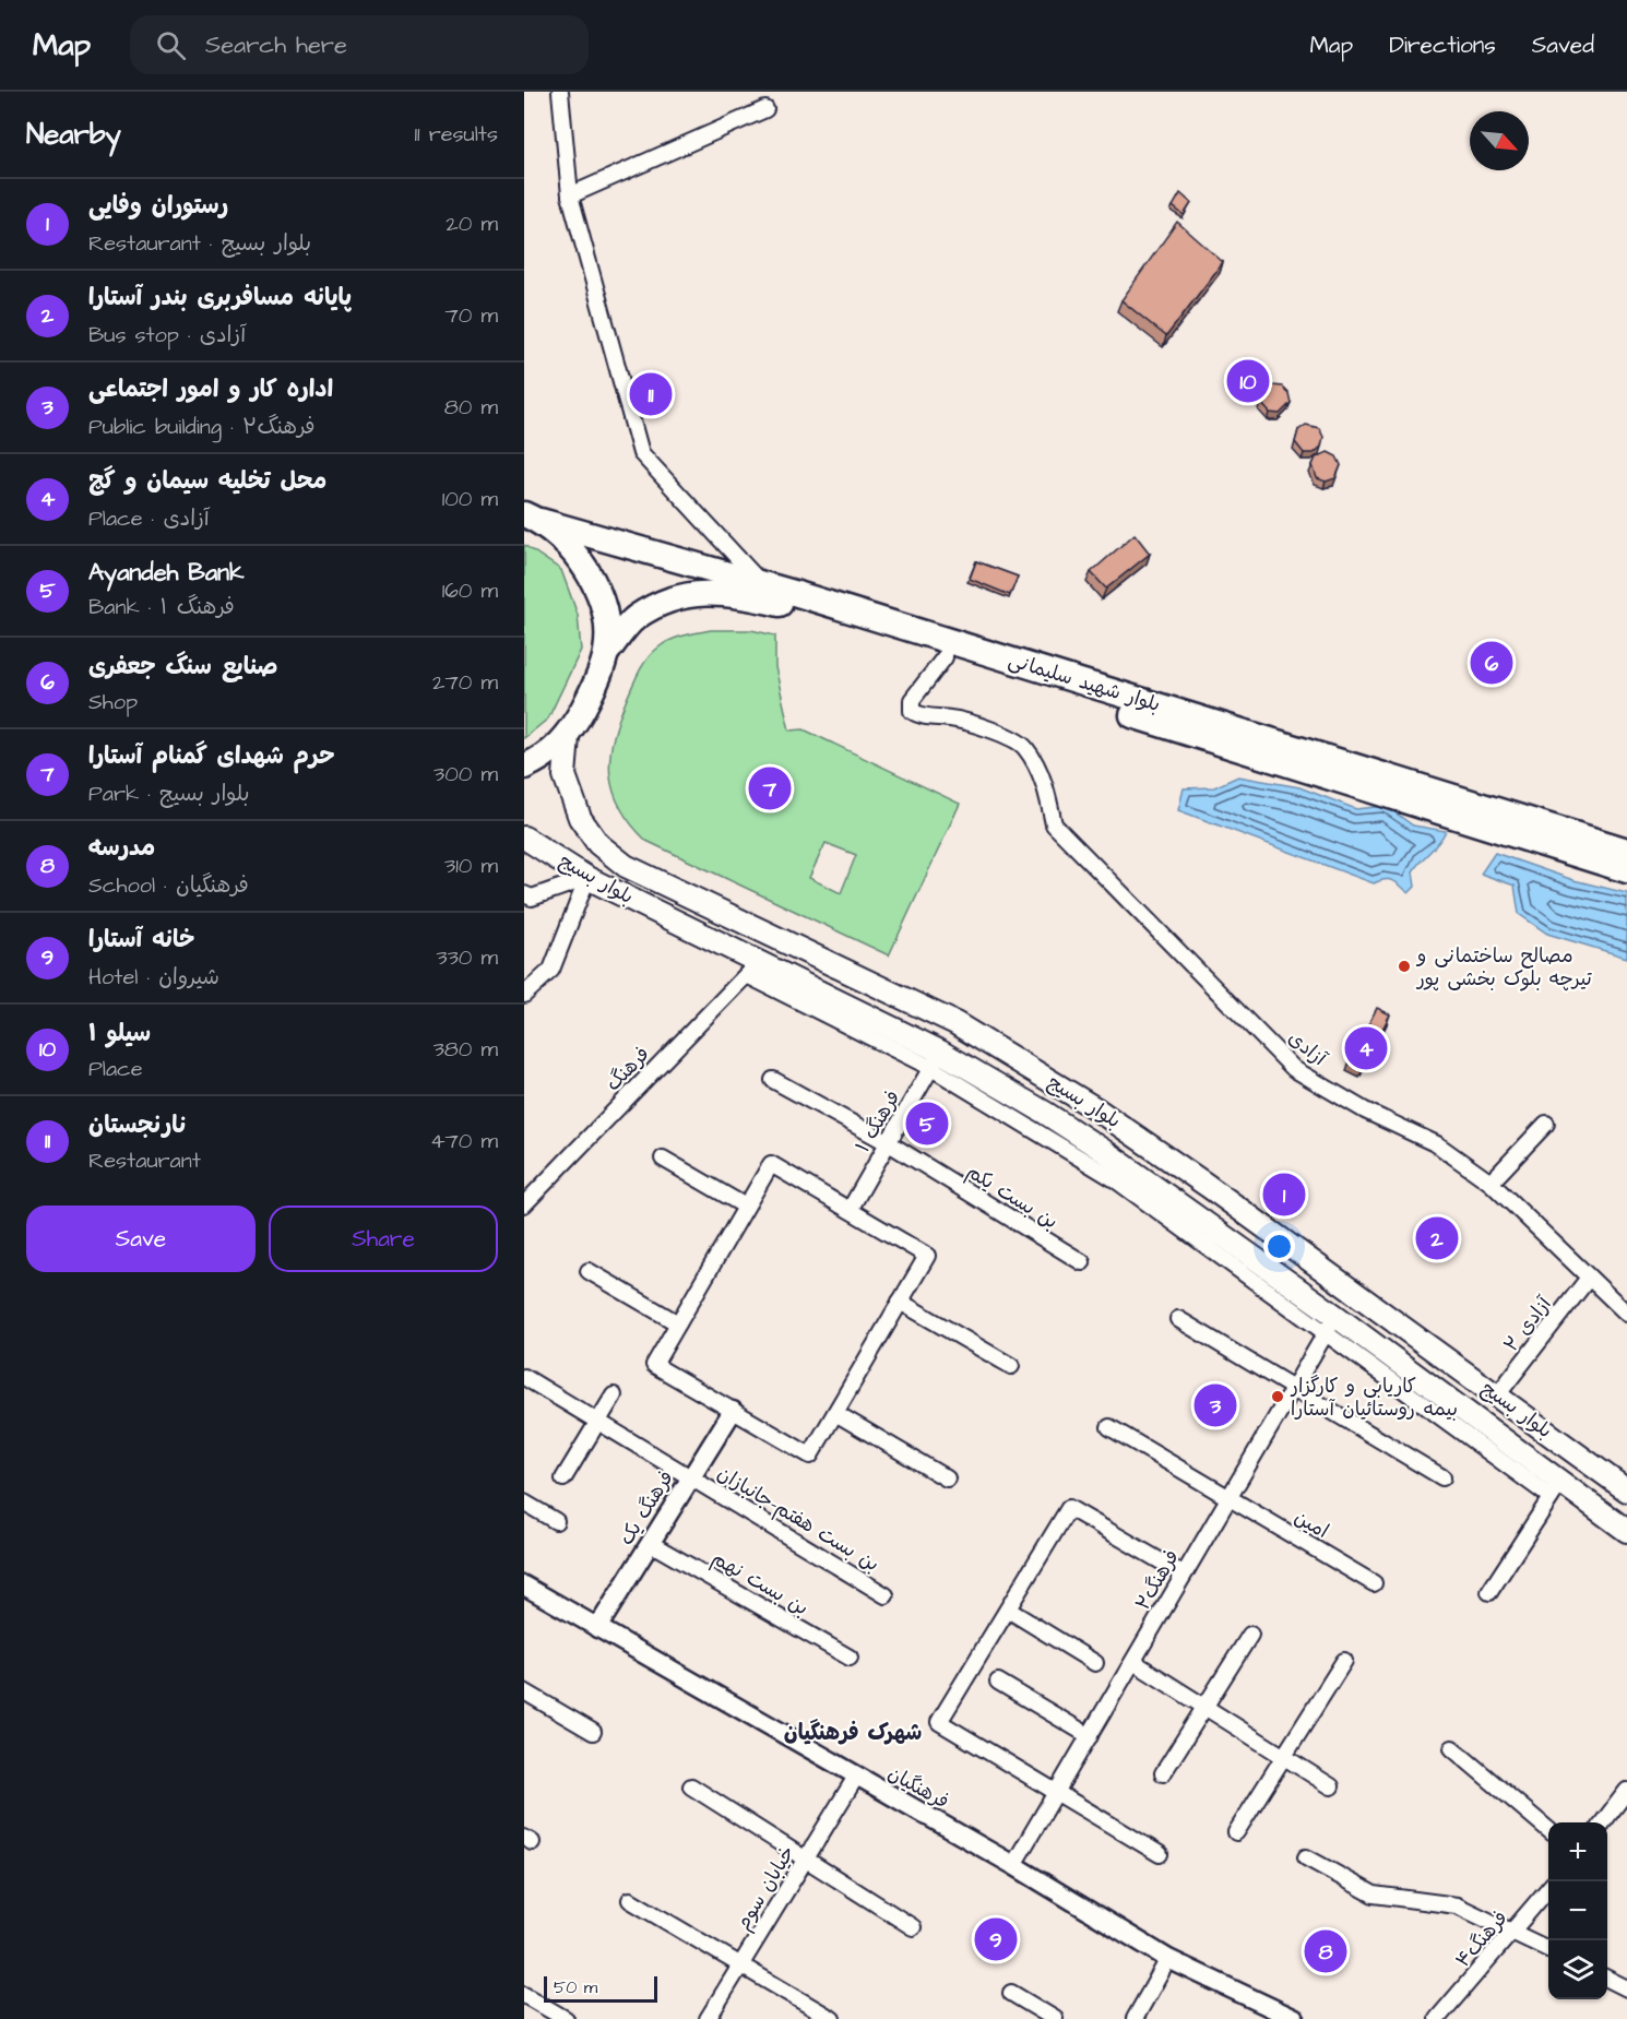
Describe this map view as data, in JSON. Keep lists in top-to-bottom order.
{
  "streets": {
    "highway": ["بلوار شهید سلیمانی"],
    "main road": ["بلوار بسیج"],
    "street": [
      "آزادی",
      "فرهنگ",
      "فرهنگ ۱",
      "بن بست یکم",
      "آزادی ۲",
      "فرهنگ یک",
      "بن بست هفتم-جانبازان",
      "امین",
      "فرهنگ۲",
      "بن بست نهم",
      "فرهنگیان",
      "خیابان سوم",
      "فرهنگ۴"
    ]
  },
  "crossings": [
    ["بلوار شهید سلیمانی", "آزادی"],
    ["بلوار بسیج", "فرهنگ"],
    ["بلوار بسیج", "فرهنگ ۱"],
    ["بلوار بسیج", "آزادی ۲"],
    ["بلوار بسیج", "فرهنگ۲"],
    ["آزادی", "آزادی ۲"],
    ["فرهنگ ۱", "بن بست یکم"],
    ["فرهنگ یک", "بن بست هفتم-جانبازان"],
    ["فرهنگ یک", "بن بست نهم"],
    ["فرهنگ یک", "فرهنگیان"],
    ["امین", "فرهنگ۲"],
    ["فرهنگ۲", "فرهنگیان"],
    ["فرهنگیان", "خیابان سوم"]
  ],
  "districts": ["شهرک فرهنگیان"],
  "places": ["مصالح ساختمانی و تیرچه بلوک بخشی پور", "کاریابی و کارگزار بیمه روستائیان آستارا"],
  "scale_bar": "50 m",
  "north": "bottom right",
  "page": {
    "header": "Map",
    "search": "Search here",
    "nav": ["Map", "Directions", "Saved"],
    "heading": ["Nearby", "11 results"],
    "list": [
      {
        "mark": "1",
        "name": "رستوران وفایی",
        "note": "Restaurant · بلوار بسیج",
        "value": "20 m"
      },
      {
        "mark": "2",
        "name": "پایانه مسافربری بندر آستارا",
        "note": "Bus stop · آزادی",
        "value": "70 m"
      },
      {
        "mark": "3",
        "name": "اداره کار و امور اجتماعی",
        "note": "Public building · فرهنگ۲",
        "value": "80 m"
      },
      {
        "mark": "4",
        "name": "محل تخلیه سیمان و گچ",
        "note": "Place · آزادی",
        "value": "100 m"
      },
      {
        "mark": "5",
        "name": "Ayandeh Bank",
        "note": "Bank · فرهنگ ۱",
        "value": "160 m"
      },
      {
        "mark": "6",
        "name": "صنایع سنگ جعفری",
        "note": "Shop",
        "value": "270 m"
      },
      {
        "mark": "7",
        "name": "حرم شهدای گمنام آستارا",
        "note": "Park · بلوار بسیج",
        "value": "300 m"
      },
      {
        "mark": "8",
        "name": "مدرسه",
        "note": "School · فرهنگیان",
        "value": "310 m"
      },
      {
        "mark": "9",
        "name": "خانه آستارا",
        "note": "Hotel · شیروان",
        "value": "330 m"
      },
      {
        "mark": "10",
        "name": "سیلو ۱",
        "note": "Place",
        "value": "380 m"
      },
      {
        "mark": "11",
        "name": "نارنجستان",
        "note": "Restaurant",
        "value": "470 m"
      }
    ],
    "pins": [
      "10",
      "11",
      "6",
      "7",
      "4",
      "5",
      "1",
      "2",
      "3",
      "9",
      "8"
    ],
    "buttons": ["Save", "Share"],
    "map_buttons": ["+", "−"],
    "scale": "50 m"
  }
}
